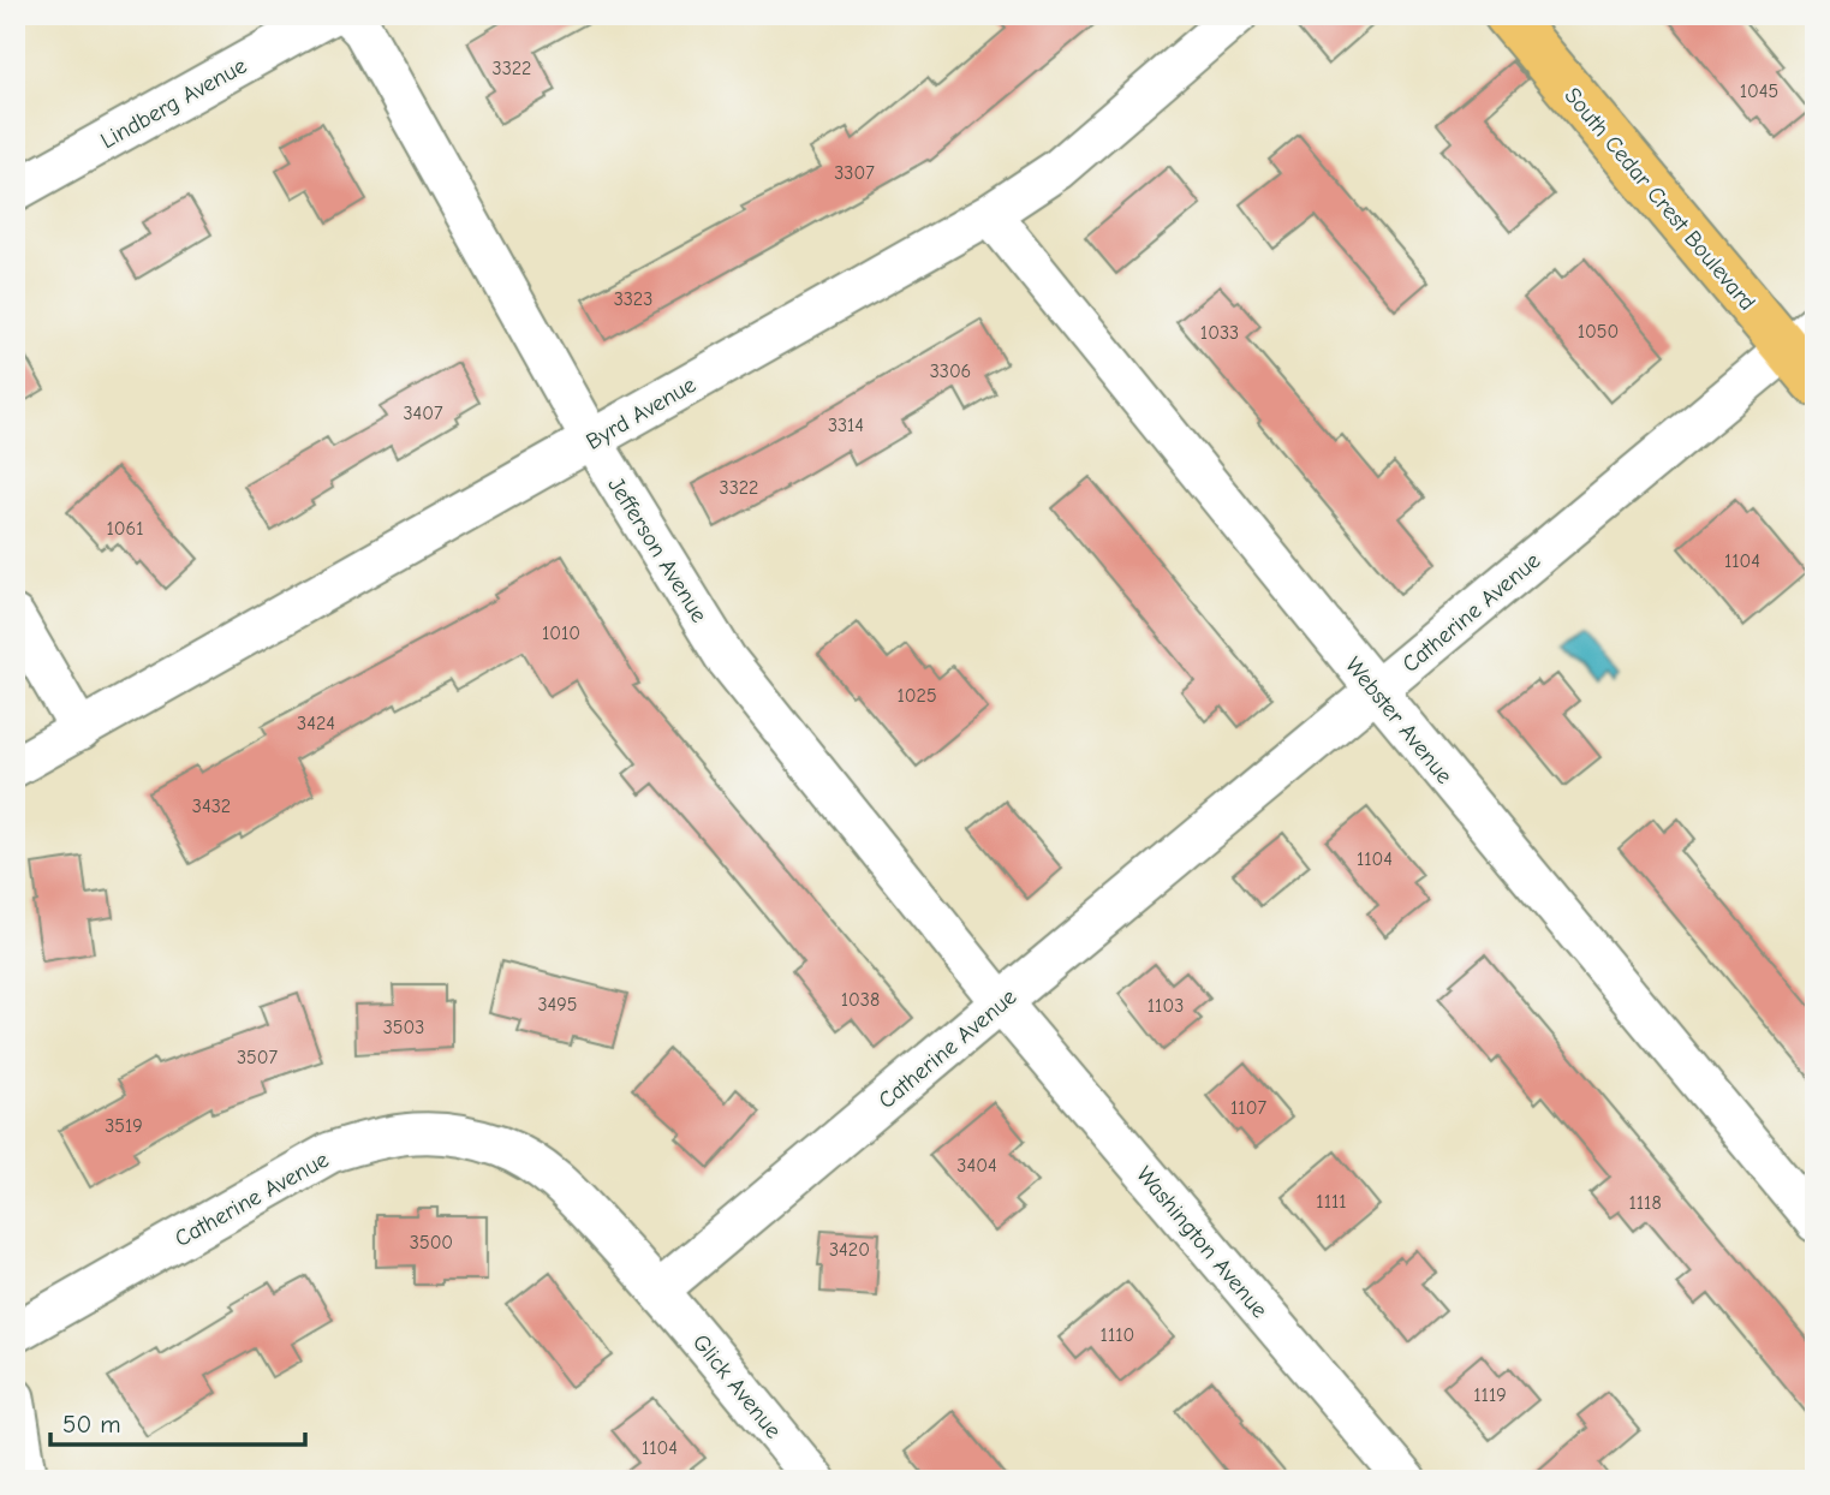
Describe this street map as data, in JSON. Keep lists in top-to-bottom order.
{
  "streets": {
    "main road": ["South Cedar Crest Boulevard"],
    "street": [
      "Lindberg Avenue",
      "Byrd Avenue",
      "Jefferson Avenue",
      "Catherine Avenue",
      "Webster Avenue",
      "Washington Avenue",
      "Glick Avenue"
    ]
  },
  "crossings": [
    ["South Cedar Crest Boulevard", "Catherine Avenue"],
    ["Byrd Avenue", "Jefferson Avenue"],
    ["Byrd Avenue", "Webster Avenue"],
    ["Jefferson Avenue", "Catherine Avenue"],
    ["Jefferson Avenue", "Washington Avenue"],
    ["Catherine Avenue", "Webster Avenue"],
    ["Catherine Avenue", "Washington Avenue"],
    ["Catherine Avenue", "Glick Avenue"]
  ],
  "house_numbers": [
    "3322",
    "1045",
    "3307",
    "3323",
    "1050",
    "1033",
    "3306",
    "3407",
    "3314",
    "3322",
    "1061",
    "1104",
    "1010",
    "1025",
    "3424",
    "3432",
    "1104",
    "1038",
    "3495",
    "1103",
    "3503",
    "3507",
    "1107",
    "3519",
    "3404",
    "1111",
    "1118",
    "3500",
    "3420",
    "1110",
    "1119",
    "1104"
  ],
  "scale_bar": "50 m"
}
